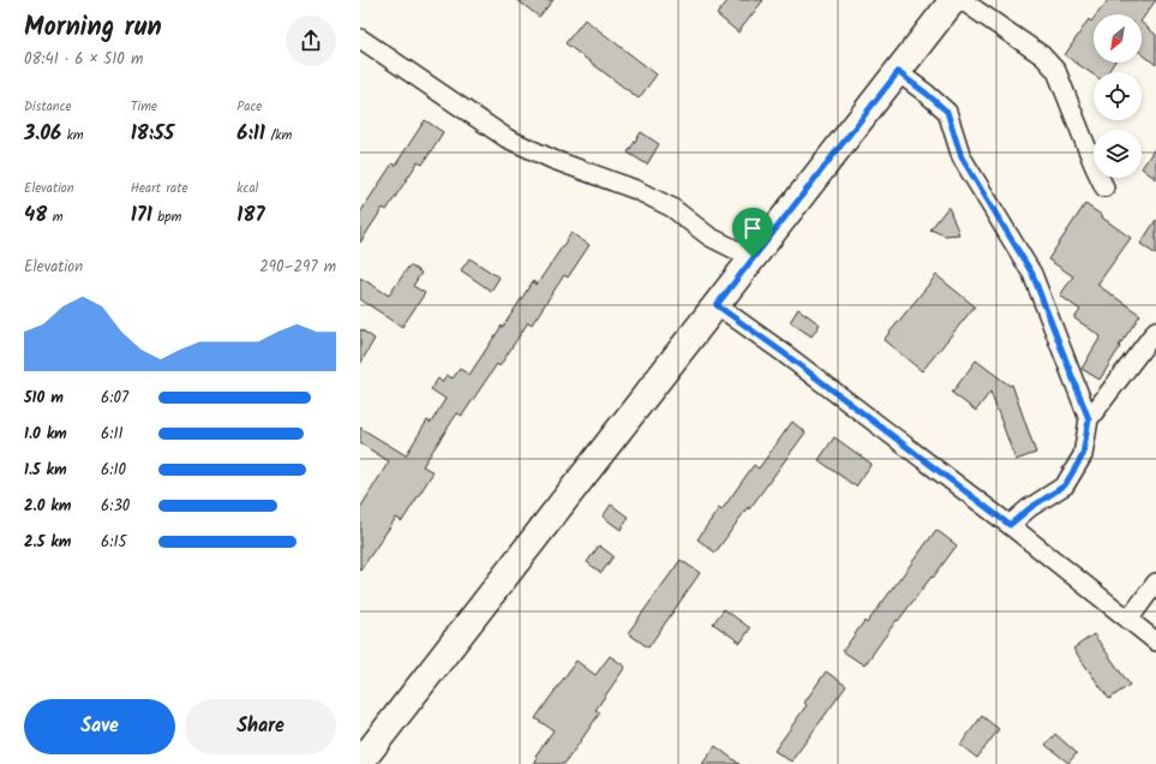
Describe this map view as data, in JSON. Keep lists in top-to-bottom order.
{
  "north": "bottom left",
  "page": {
    "heading": ["Morning run", "08:41 · 6 × 510 m"],
    "stats": [
      ["Distance", "3.06 km"],
      ["Time", "18:55"],
      ["Pace", "6:11 /km"],
      ["Elevation", "48 m"],
      ["Heart rate", "171 bpm"],
      ["kcal", "187"]
    ],
    "chart": ["Elevation", "290–297 m"],
    "list": [
      {
        "name": "510 m",
        "note": "6:07"
      },
      {
        "name": "1.0 km",
        "note": "6:11"
      },
      {
        "name": "1.5 km",
        "note": "6:10"
      },
      {
        "name": "2.0 km",
        "note": "6:30"
      },
      {
        "name": "2.5 km",
        "note": "6:15"
      }
    ],
    "buttons": ["Save", "Share"]
  }
}
